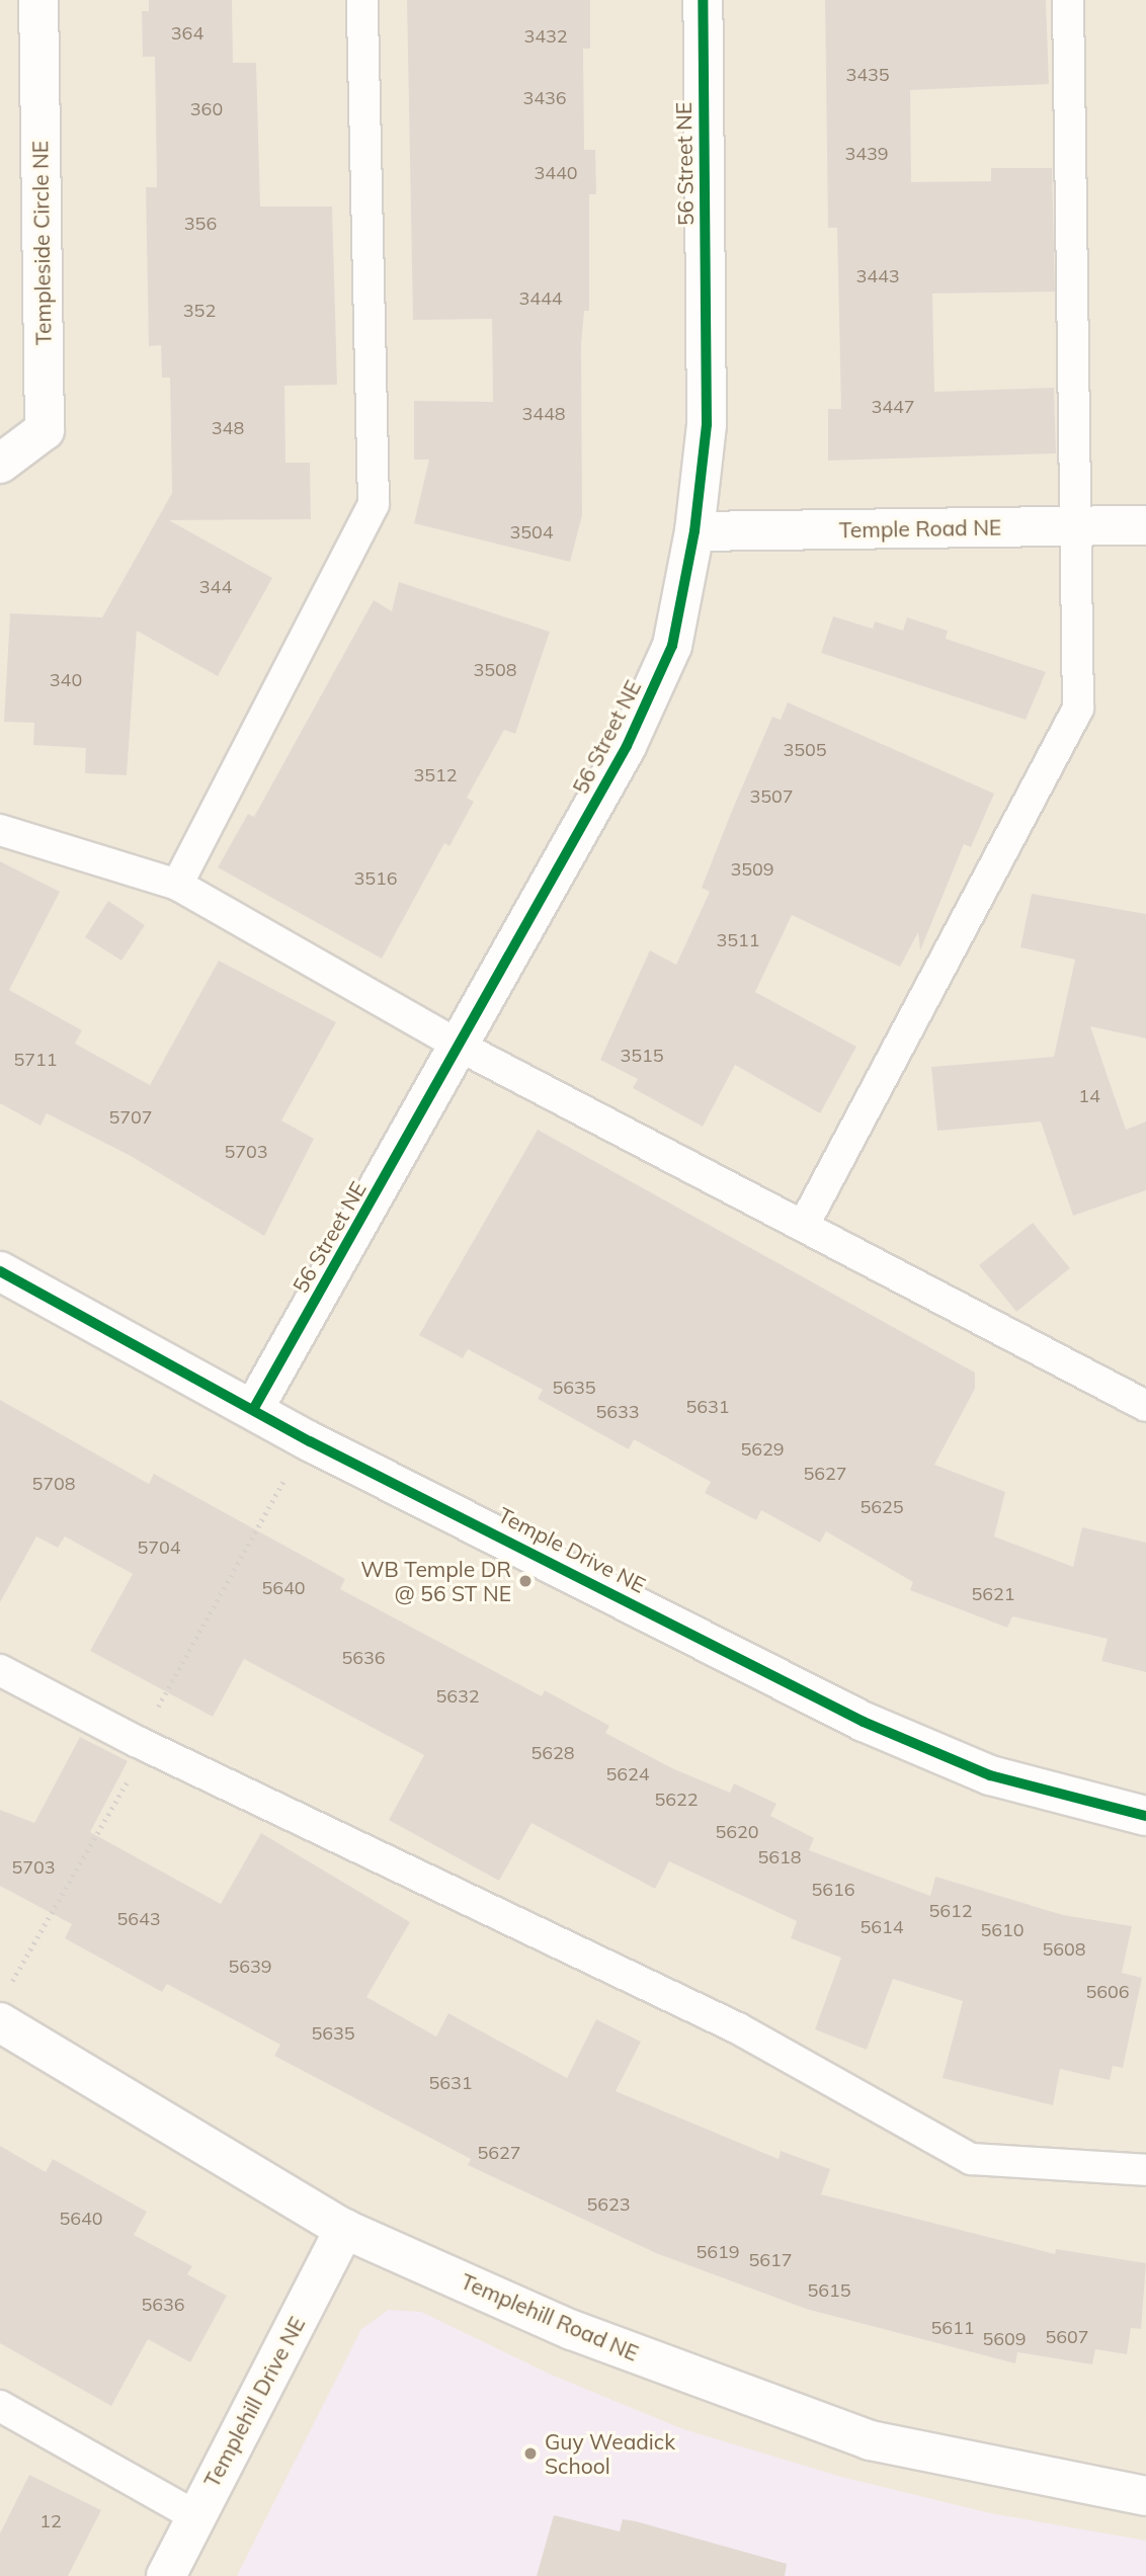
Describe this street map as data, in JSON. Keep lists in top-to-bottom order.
{
  "streets": {
    "street": [
      "56 Street NE",
      "Templeside Circle NE",
      "Temple Road NE",
      "Temple Drive NE",
      "Templehill Road NE",
      "Templehill Drive NE"
    ]
  },
  "crossings": [
    ["56 Street NE", "Temple Road NE"],
    ["56 Street NE", "Temple Drive NE"],
    ["Templehill Road NE", "Templehill Drive NE"]
  ],
  "places": ["WB Temple DR @ 56 ST NE", "Guy Weadick School"],
  "house_numbers": [
    "364",
    "3432",
    "3435",
    "3436",
    "360",
    "3439",
    "3440",
    "356",
    "3443",
    "3444",
    "352",
    "3447",
    "3448",
    "348",
    "3504",
    "344",
    "3508",
    "340",
    "3505",
    "3512",
    "3507",
    "3509",
    "3516",
    "3511",
    "3515",
    "5711",
    "14",
    "5707",
    "5703",
    "5635",
    "5631",
    "5633",
    "5629",
    "5627",
    "5708",
    "5625",
    "5704",
    "5640",
    "5621",
    "5636",
    "5632",
    "5628",
    "5624",
    "5622",
    "5620",
    "5618",
    "5703",
    "5616",
    "5612",
    "5643",
    "5614",
    "5610",
    "5608",
    "5639",
    "5606",
    "5635",
    "5631",
    "5627",
    "5623",
    "5640",
    "5619",
    "5617",
    "5615",
    "5636",
    "5611",
    "5607",
    "5609",
    "12"
  ]
}
